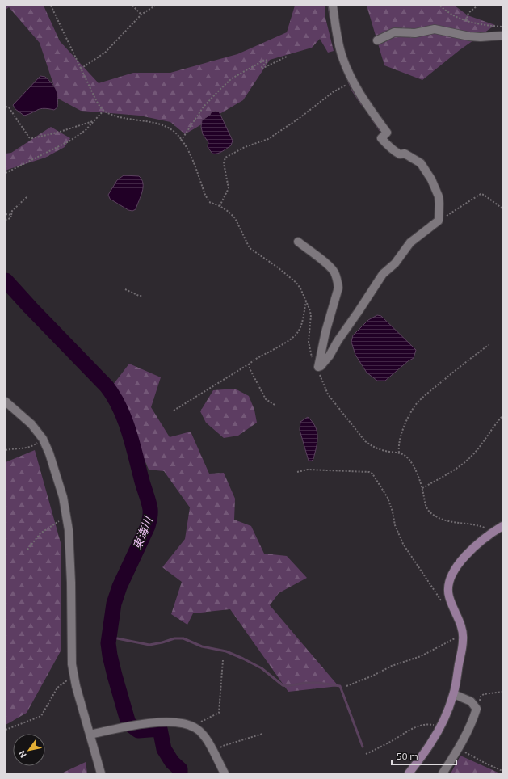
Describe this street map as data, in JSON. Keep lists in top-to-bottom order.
{
  "water": ["東海川"],
  "scale_bar": "50 m",
  "north": "bottom left"
}
